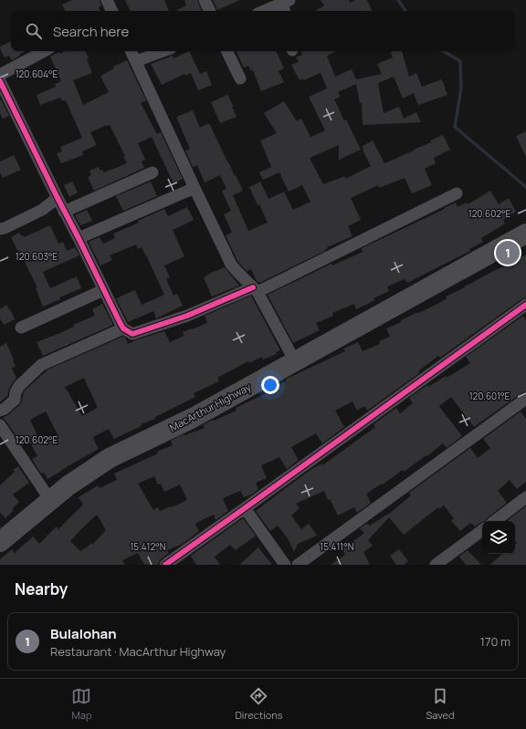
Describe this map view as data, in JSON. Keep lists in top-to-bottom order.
{
  "streets": {
    "highway": ["MacArthur Highway"]
  },
  "page": {
    "search": "Search here",
    "pins": "1",
    "heading": "Nearby",
    "list": [
      {
        "mark": "1",
        "name": "Bulalohan",
        "note": "Restaurant · MacArthur Highway",
        "value": "170 m"
      }
    ],
    "nav": ["Map", "Directions", "Saved"]
  },
  "coordinates": [
    "120.604°E",
    "120.602°E",
    "120.603°E",
    "120.601°E",
    "15.412°N",
    "15.411°N"
  ]
}
